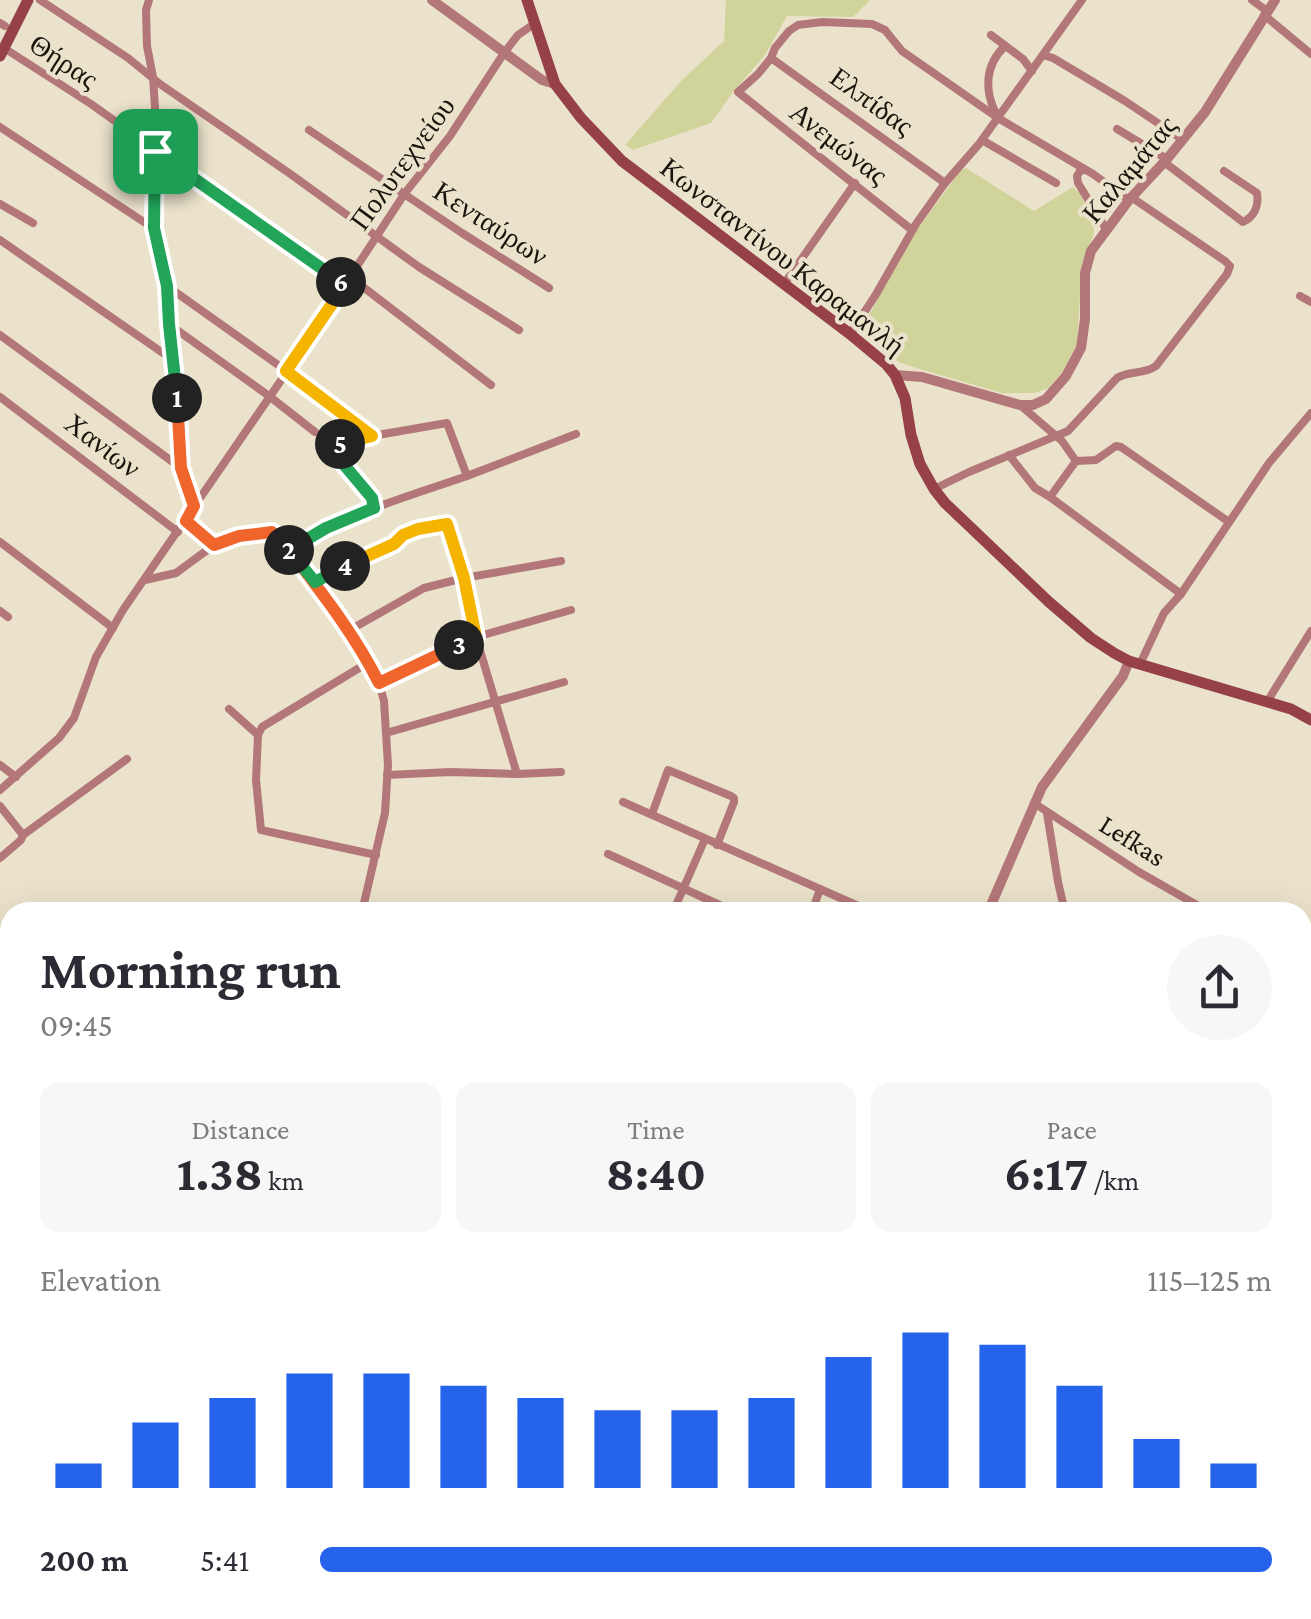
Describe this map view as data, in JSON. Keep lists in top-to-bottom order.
{
  "streets": {
    "main road": ["Κωνσταντίνου Καραμανλή"],
    "street": [
      "Θήρας",
      "Ελπίδας",
      "Ανεμώνας",
      "Πολυτεχνείου",
      "Καλαμάτας",
      "Κενταύρων",
      "Χανίων",
      "Lefkas"
    ]
  },
  "crossings": [
    ["Θήρας", "Πολυτεχνείου"],
    ["Ελπίδας", "Ανεμώνας"],
    ["Πολυτεχνείου", "Κενταύρων"],
    ["Πολυτεχνείου", "Κωνσταντίνου Καραμανλή"],
    ["Πολυτεχνείου", "Χανίων"]
  ],
  "page": {
    "pins": [
      "6",
      "1",
      "5",
      "2",
      "4",
      "3"
    ],
    "heading": ["Morning run", "09:45"],
    "stats": [
      ["Distance", "1.38 km"],
      ["Time", "8:40"],
      ["Pace", "6:17 /km"]
    ],
    "chart": ["Elevation", "115–125 m"],
    "list": [
      {
        "name": "200 m",
        "note": "5:41"
      }
    ]
  }
}
